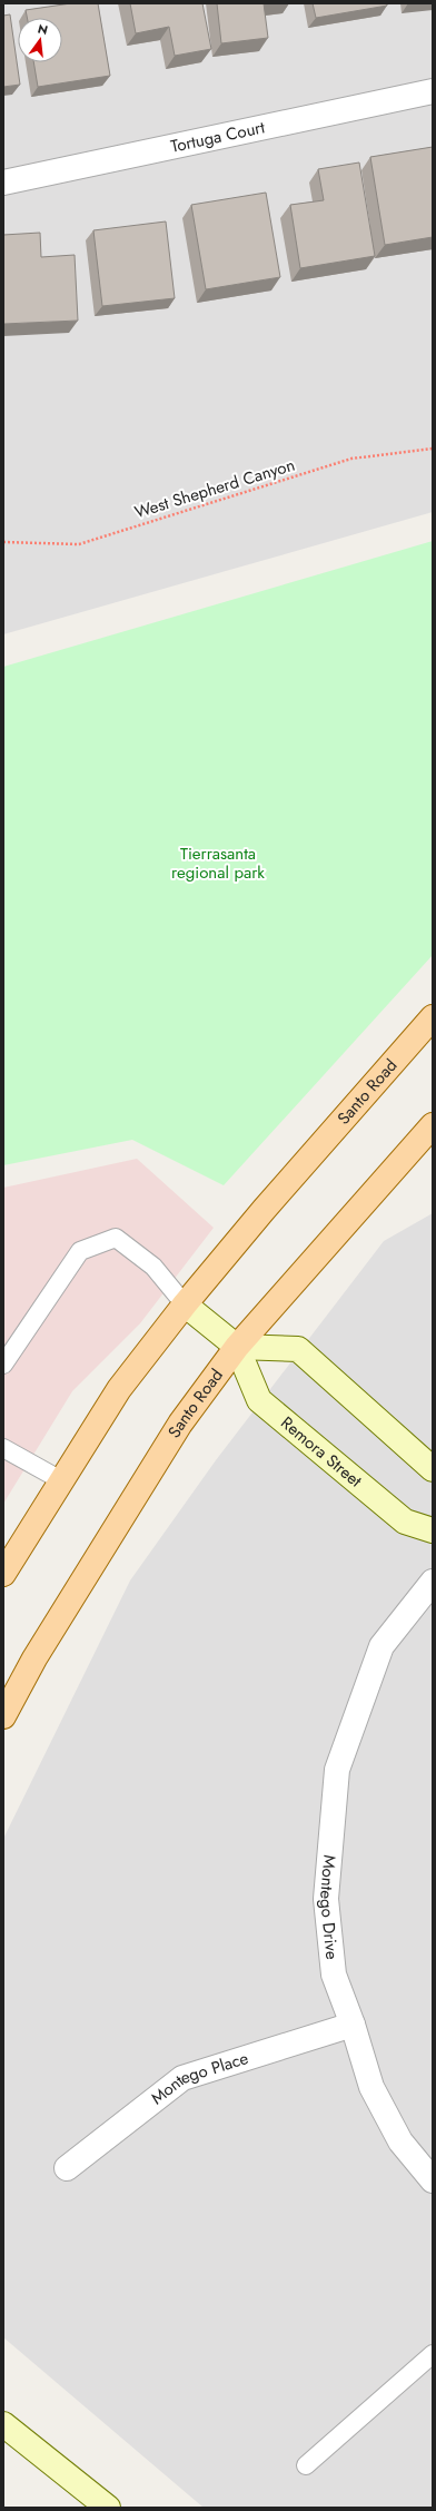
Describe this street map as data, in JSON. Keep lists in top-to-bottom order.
{
  "streets": {
    "main road": ["Santo Road"],
    "street": [
      "Tortuga Court",
      "Remora Street",
      "Montego Drive",
      "Montego Place"
    ],
    "path": ["West Shepherd Canyon"]
  },
  "crossings": [
    ["Santo Road", "Remora Street"],
    ["Montego Drive", "Montego Place"]
  ],
  "parks": ["Tierrasanta regional park"],
  "north": "top"
}
